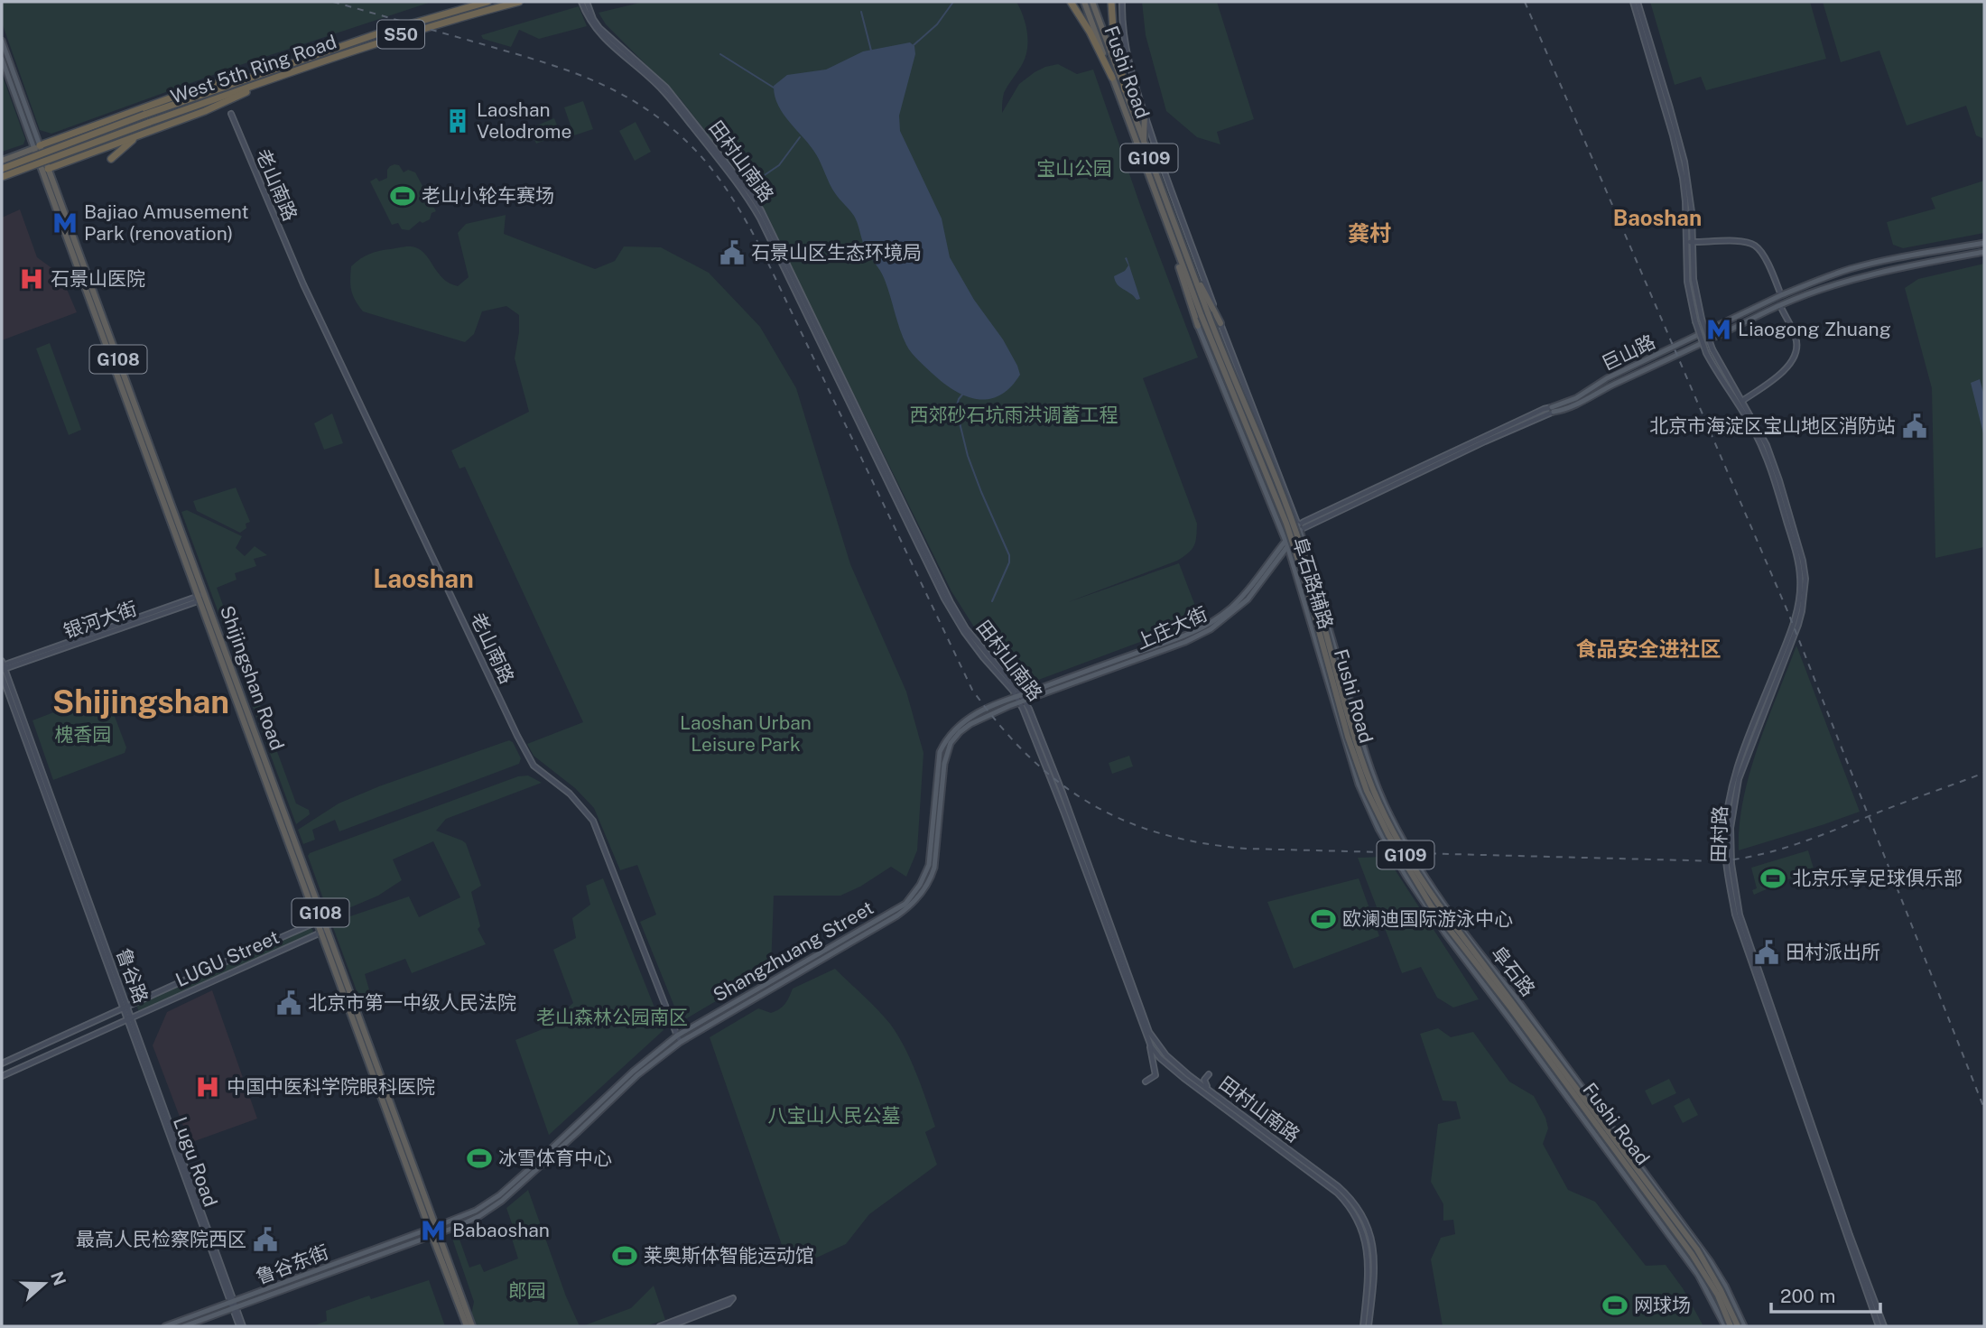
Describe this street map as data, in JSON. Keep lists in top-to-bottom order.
{
  "streets": {
    "highway": [
      "S50",
      "West 5th Ring Road",
      "Fushi Road",
      "G109",
      "G108",
      "Shijingshan Road"
    ],
    "main road": [
      "田村山南路",
      "老山南路",
      "巨山路",
      "阜石路辅路",
      "银河大街",
      "上庄大街",
      "田村路",
      "Shangzhuang Street",
      "LUGU Street",
      "阜石路",
      "鲁谷路",
      "鲁谷东街"
    ]
  },
  "crossings": [
    ["田村山南路", "上庄大街"],
    ["田村山南路", "Shangzhuang Street"],
    ["老山南路", "Shangzhuang Street"],
    ["巨山路", "阜石路辅路"],
    ["巨山路", "上庄大街"],
    ["巨山路", "阜石路"],
    ["阜石路辅路", "上庄大街"],
    ["阜石路辅路", "阜石路"],
    ["银河大街", "Shijingshan Road"],
    ["银河大街", "鲁谷路"],
    ["上庄大街", "Shangzhuang Street"],
    ["上庄大街", "阜石路"],
    ["Shijingshan Road", "Shangzhuang Street"],
    ["Shijingshan Road", "LUGU Street"],
    ["Shijingshan Road", "鲁谷东街"],
    ["Shangzhuang Street", "鲁谷东街"],
    ["LUGU Street", "鲁谷路"],
    ["鲁谷路", "鲁谷东街"]
  ],
  "districts": [
    "Baoshan",
    "龚村",
    "Laoshan",
    "食品安全进社区",
    "Shijingshan"
  ],
  "parks": [
    "宝山公园",
    "西郊砂石坑雨洪调蓄工程",
    "Laoshan Urban Leisure Park",
    "槐香园",
    "老山森林公园南区",
    "八宝山人民公墓",
    "郎园"
  ],
  "places": {
    "building": ["Laoshan Velodrome"],
    "sports": [
      "老山小轮车赛场",
      "北京乐享足球俱乐部",
      "欧澜迪国际游泳中心",
      "冰雪体育中心",
      "莱奥斯体智能运动馆",
      "网球场"
    ],
    "metro station": ["Bajiao Amusement Park (renovation)", "Liaogong Zhuang", "Babaoshan"],
    "public building": [
      "石景山区生态环境局",
      "北京市海淀区宝山地区消防站",
      "田村派出所",
      "北京市第一中级人民法院",
      "最高人民检察院西区"
    ],
    "hospital": ["石景山医院", "中国中医科学院眼科医院"]
  },
  "scale_bar": "200 m",
  "north": "right"
}
